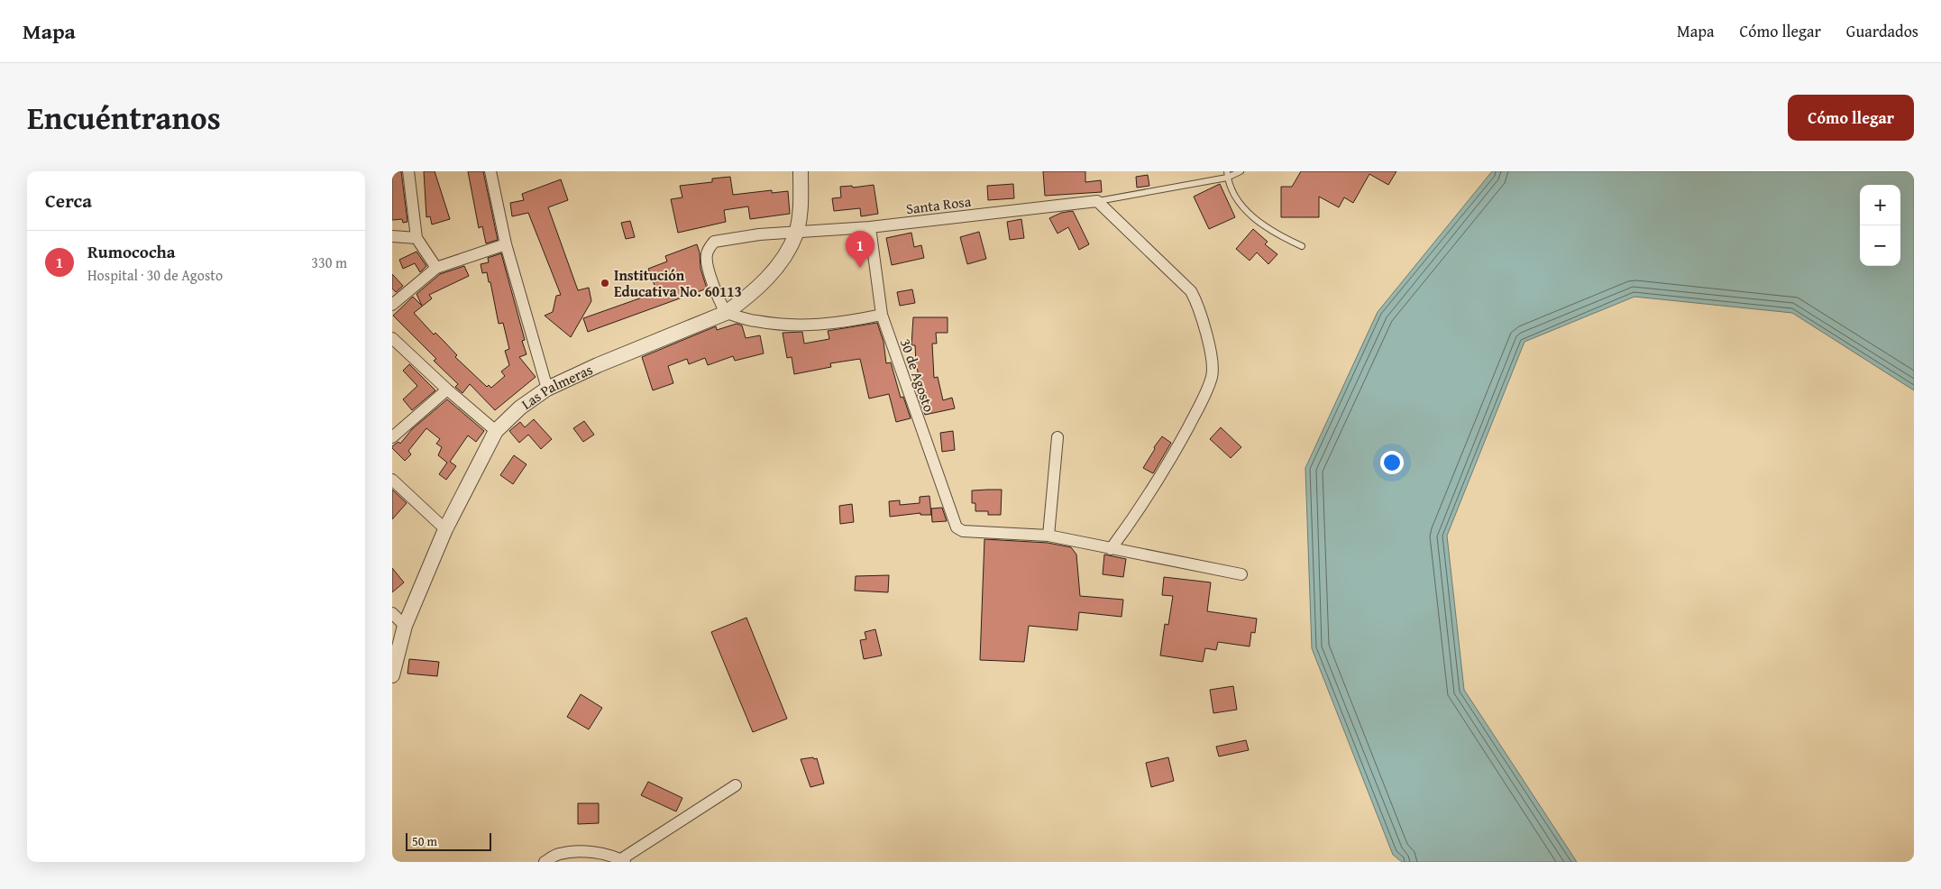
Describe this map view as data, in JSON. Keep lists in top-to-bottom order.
{
  "streets": {
    "street": ["Santa Rosa", "30 de Agosto", "Las Palmeras"]
  },
  "crossings": [
    ["Santa Rosa", "30 de Agosto"],
    ["Santa Rosa", "Las Palmeras"]
  ],
  "places": ["Institución Educativa No. 60113"],
  "scale_bar": "50 m",
  "page": {
    "header": "Mapa",
    "nav": ["Mapa", "Cómo llegar", "Guardados"],
    "title": "Encuéntranos",
    "buttons": "Cómo llegar",
    "heading": "Cerca",
    "map_buttons": ["+", "−"],
    "list": [
      {
        "mark": "1",
        "name": "Rumococha",
        "note": "Hospital · 30 de Agosto",
        "value": "330 m"
      }
    ],
    "pins": "1",
    "scale": "50 m"
  }
}
